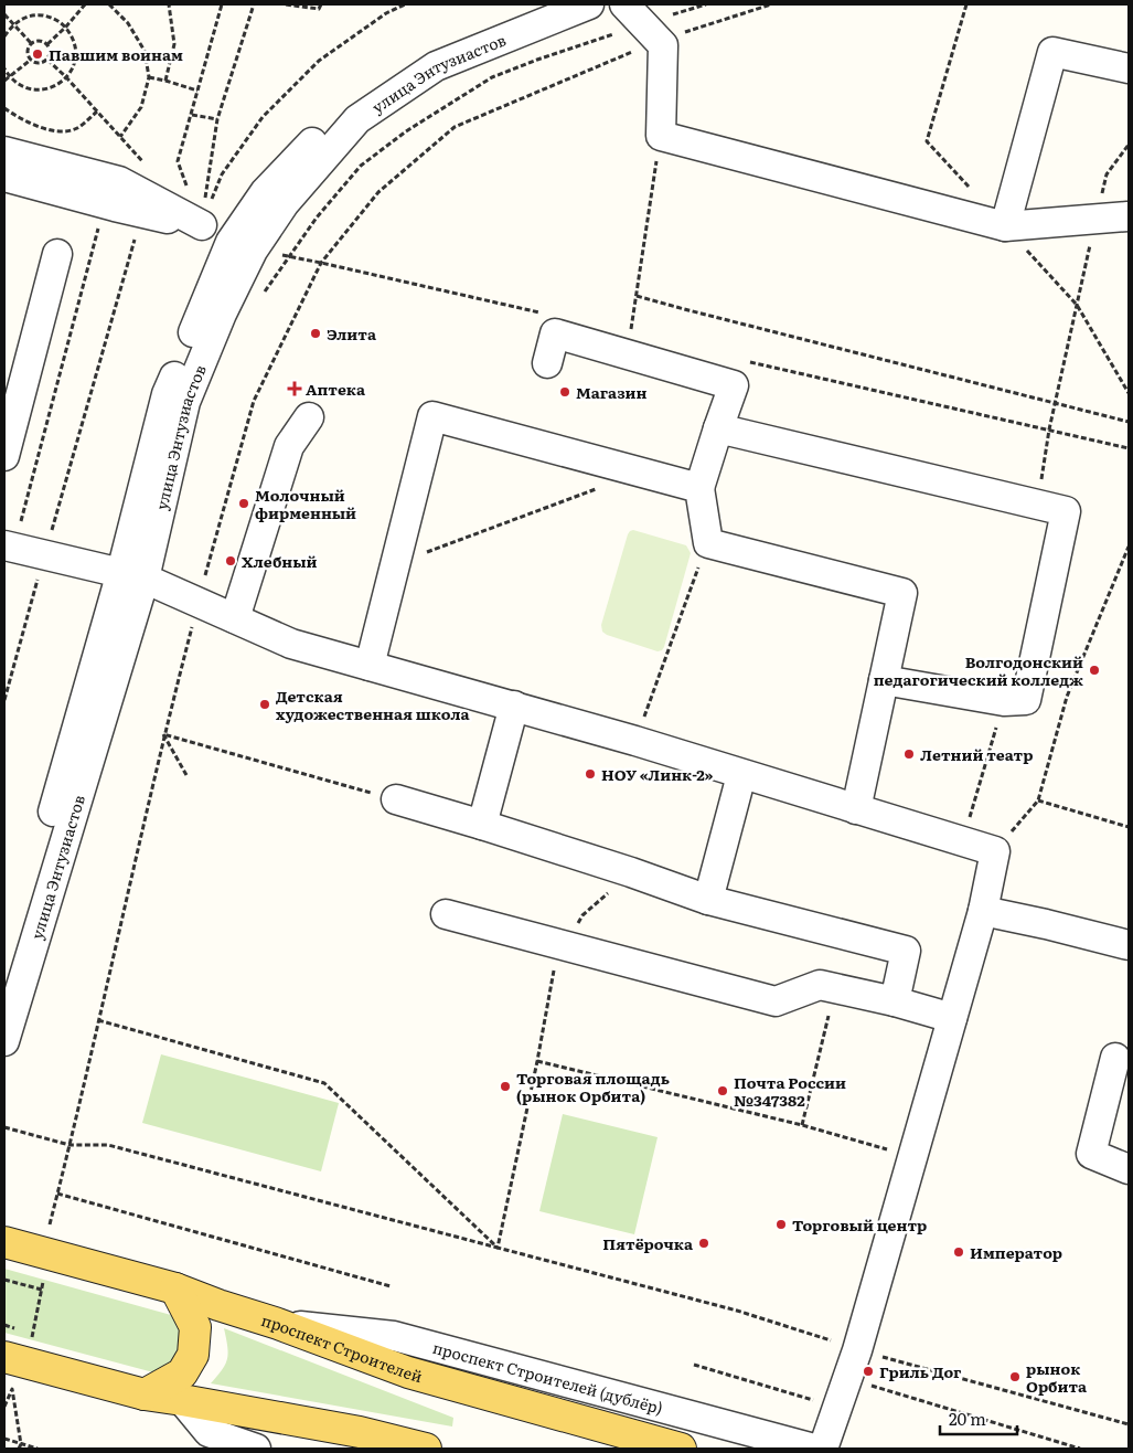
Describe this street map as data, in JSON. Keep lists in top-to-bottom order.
{
  "streets": {
    "main road": ["проспект Строителей"],
    "street": ["улица Энтузиастов", "проспект Строителей (дублёр)"]
  },
  "crossings": [
    ["проспект Строителей", "проспект Строителей (дублёр)"]
  ],
  "places": {
    "other": [
      "Павшим воинам",
      "Элита",
      "Магазин",
      "Молочный фирменный",
      "Хлебный",
      "Волгодонский педагогический колледж",
      "Детская художественная школа",
      "Летний театр",
      "НОУ «Линк-2»",
      "Торговая площадь (рынок Орбита)",
      "Почта России №347382",
      "Торговый центр",
      "Пятёрочка",
      "Император",
      "Гриль Дог",
      "рынок Орбита"
    ],
    "health": ["Аптека"]
  },
  "scale_bar": "20 m"
}
